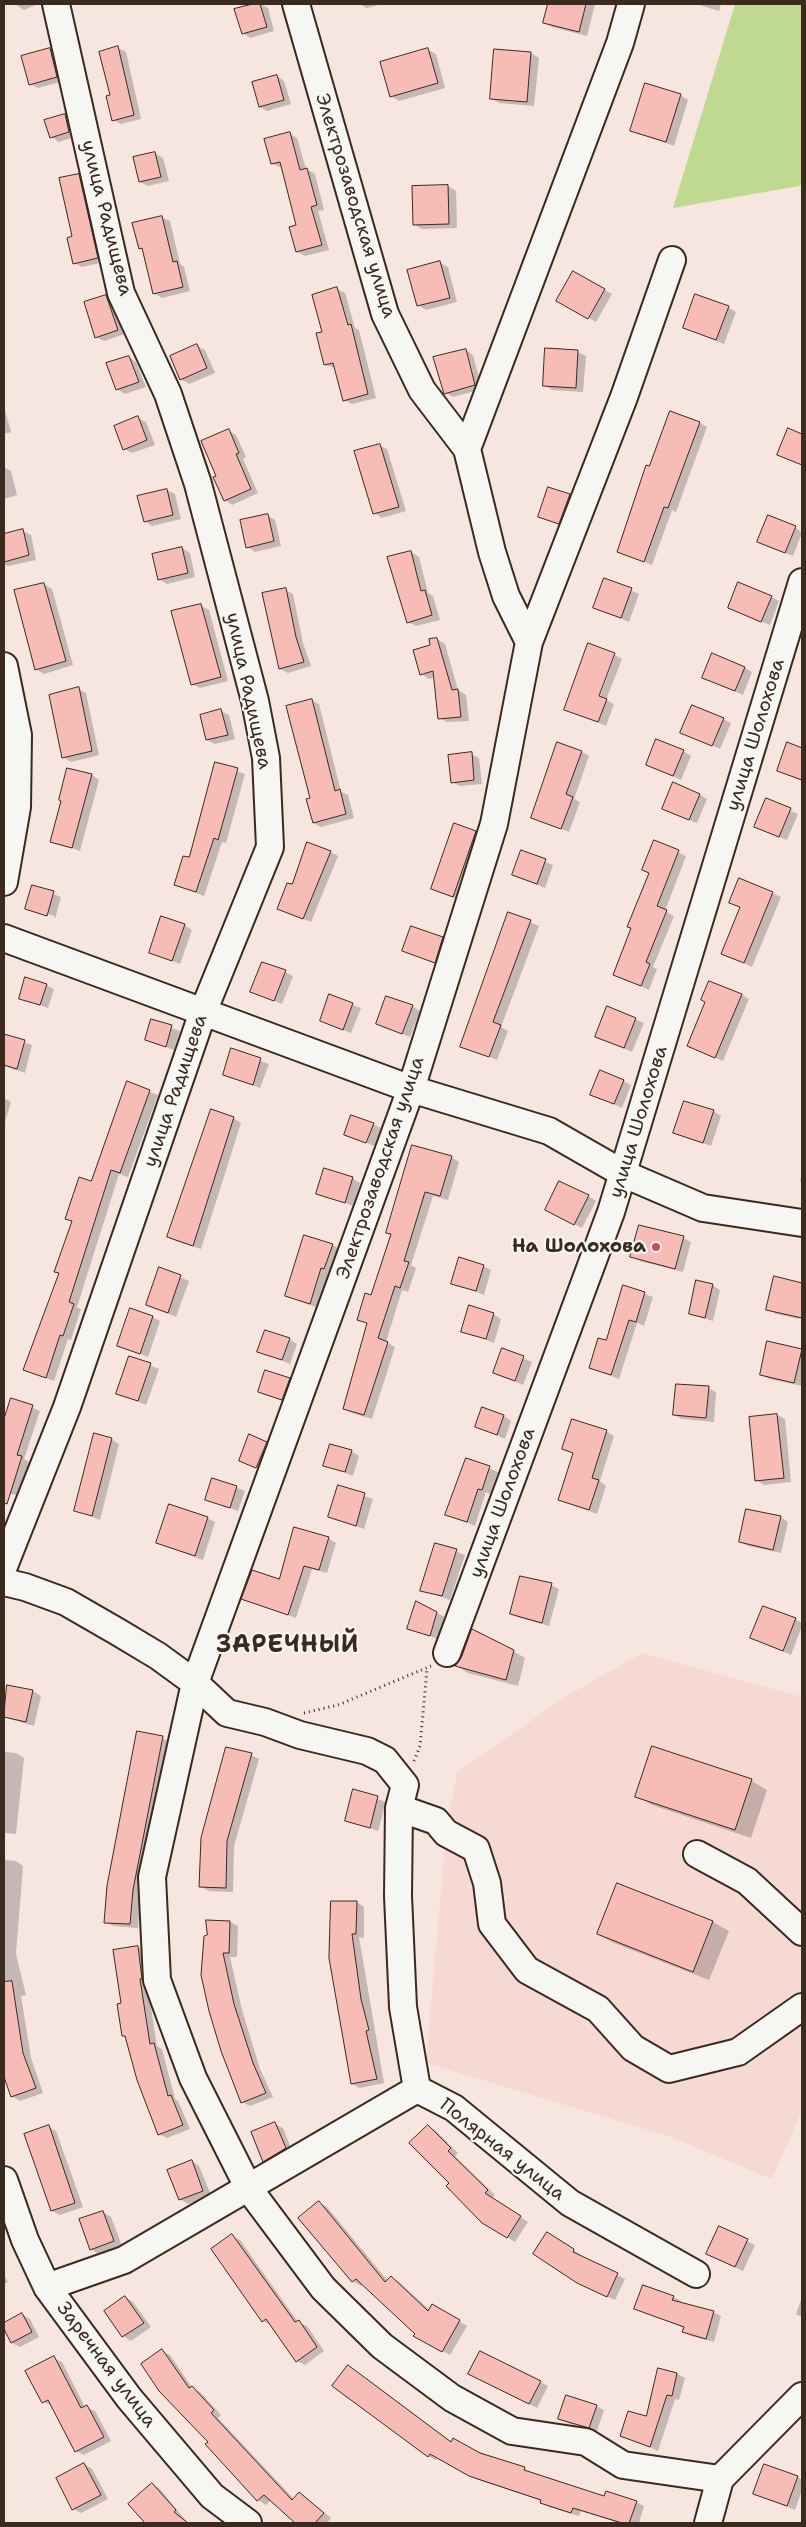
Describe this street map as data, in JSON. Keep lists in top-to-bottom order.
{
  "streets": {
    "street": [
      "Электрозаводская улица",
      "улица Радищева",
      "улица Шолохова",
      "Полярная улица",
      "Заречная улица"
    ]
  },
  "districts": ["ЗАРЕЧНЫЙ"],
  "places": ["На Шолохова"]
}
